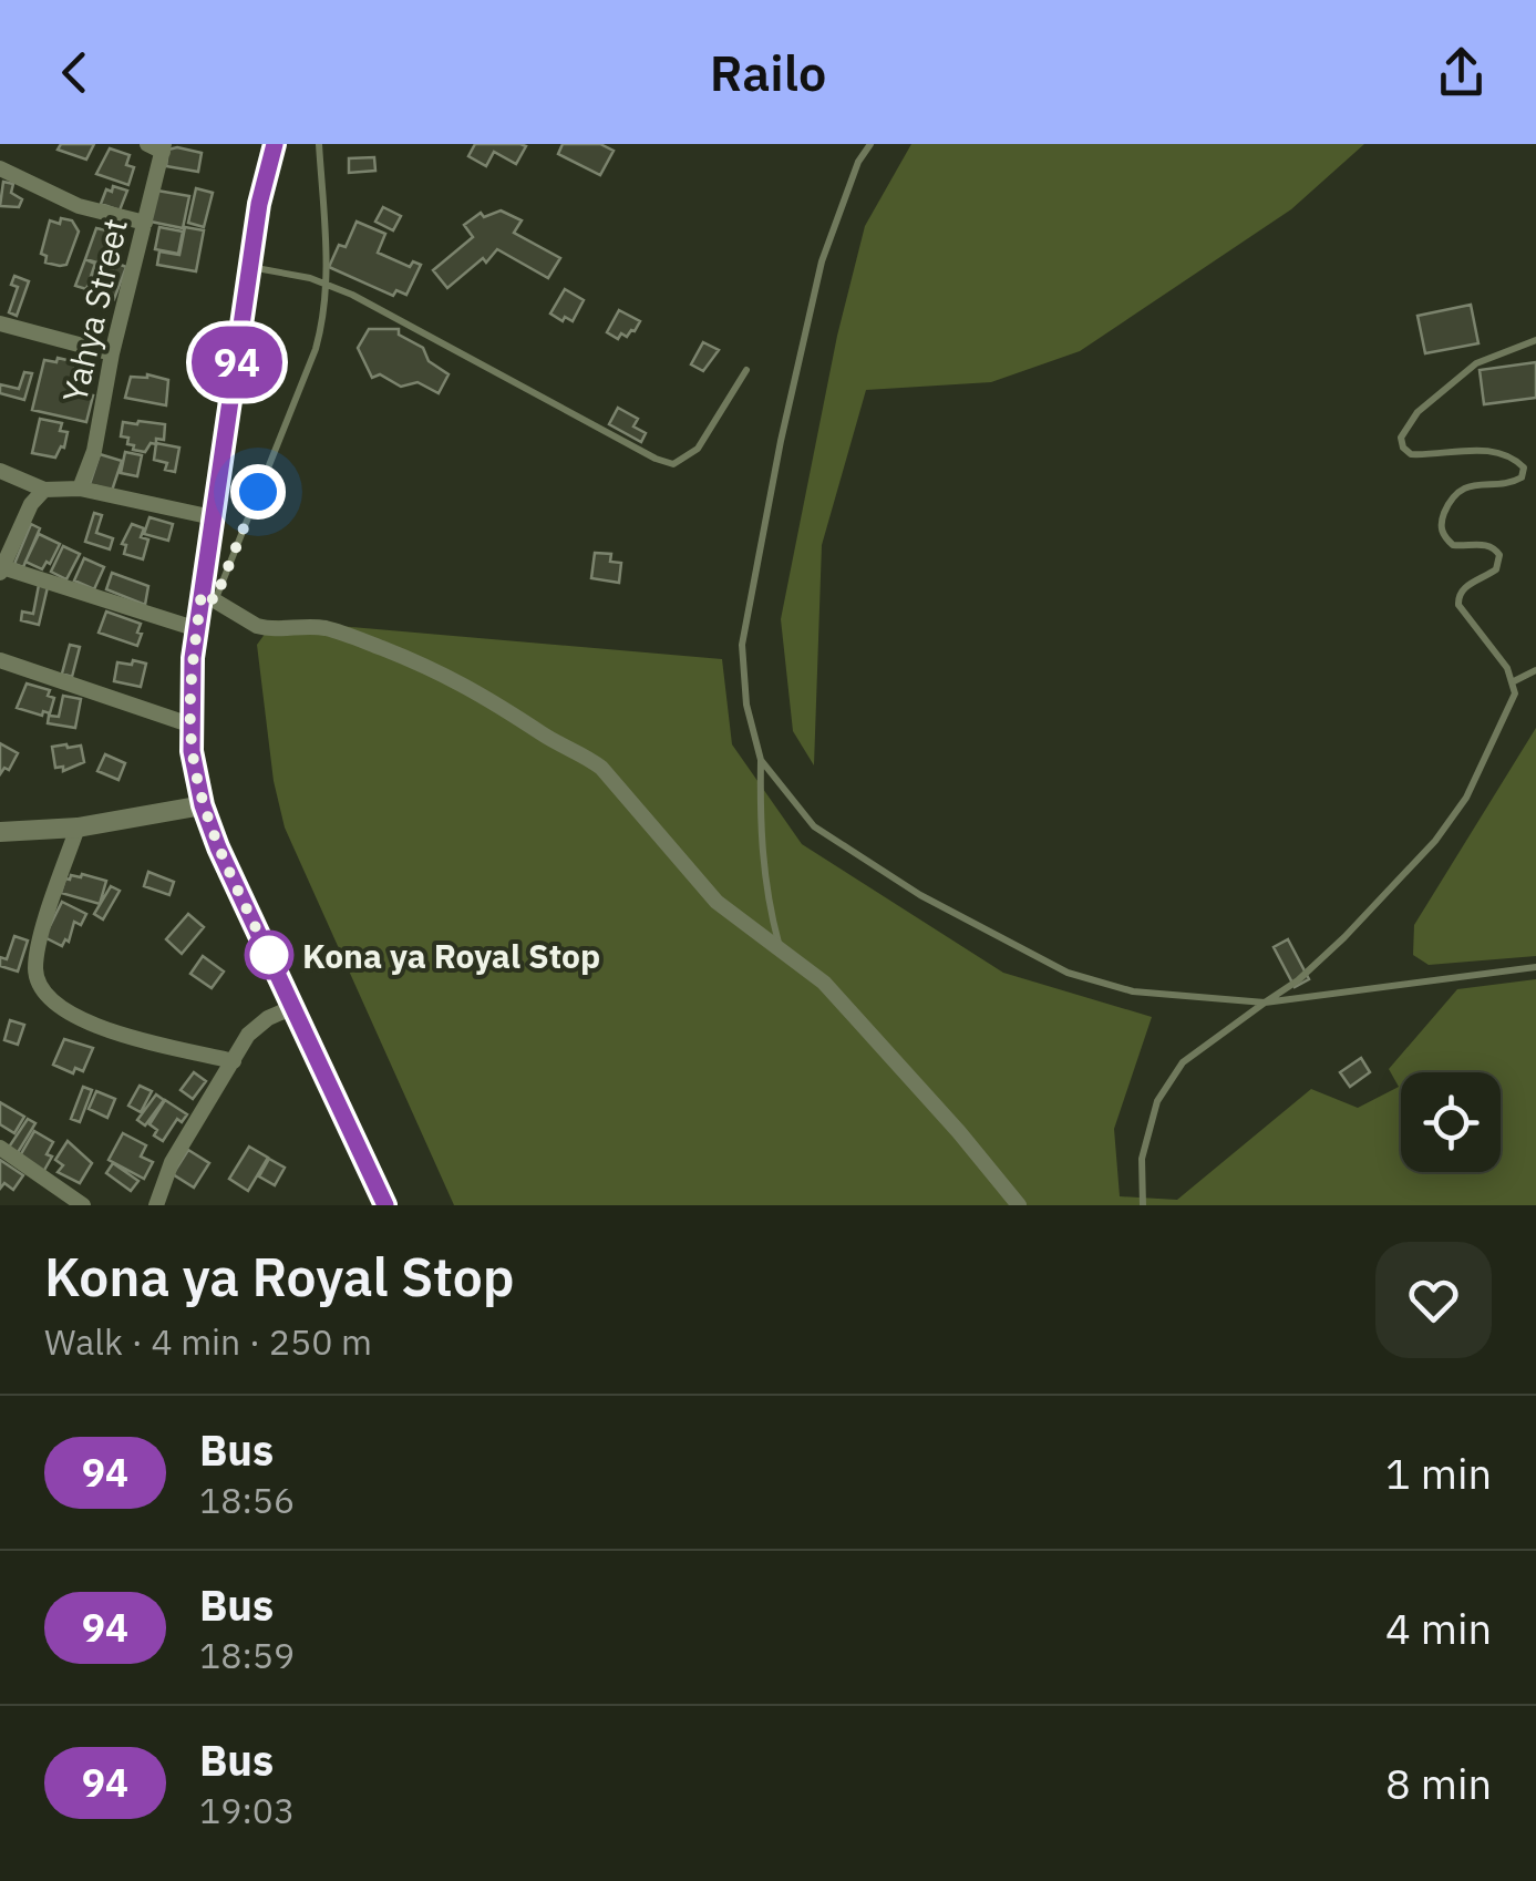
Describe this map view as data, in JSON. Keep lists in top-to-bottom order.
{
  "streets": {
    "street": ["Yahya Street"]
  },
  "places": ["Kona ya Royal Stop"],
  "lines": ["bus line 94"],
  "page": {
    "header": "Railo",
    "on_map": "94",
    "heading": ["Kona ya Royal Stop", "Walk · 4 min · 250 m"],
    "list": [
      {
        "mark": "94",
        "name": "Bus",
        "note": "18:56",
        "value": "1 min"
      },
      {
        "mark": "94",
        "name": "Bus",
        "note": "18:59",
        "value": "4 min"
      },
      {
        "mark": "94",
        "name": "Bus",
        "note": "19:03",
        "value": "8 min"
      }
    ]
  }
}
